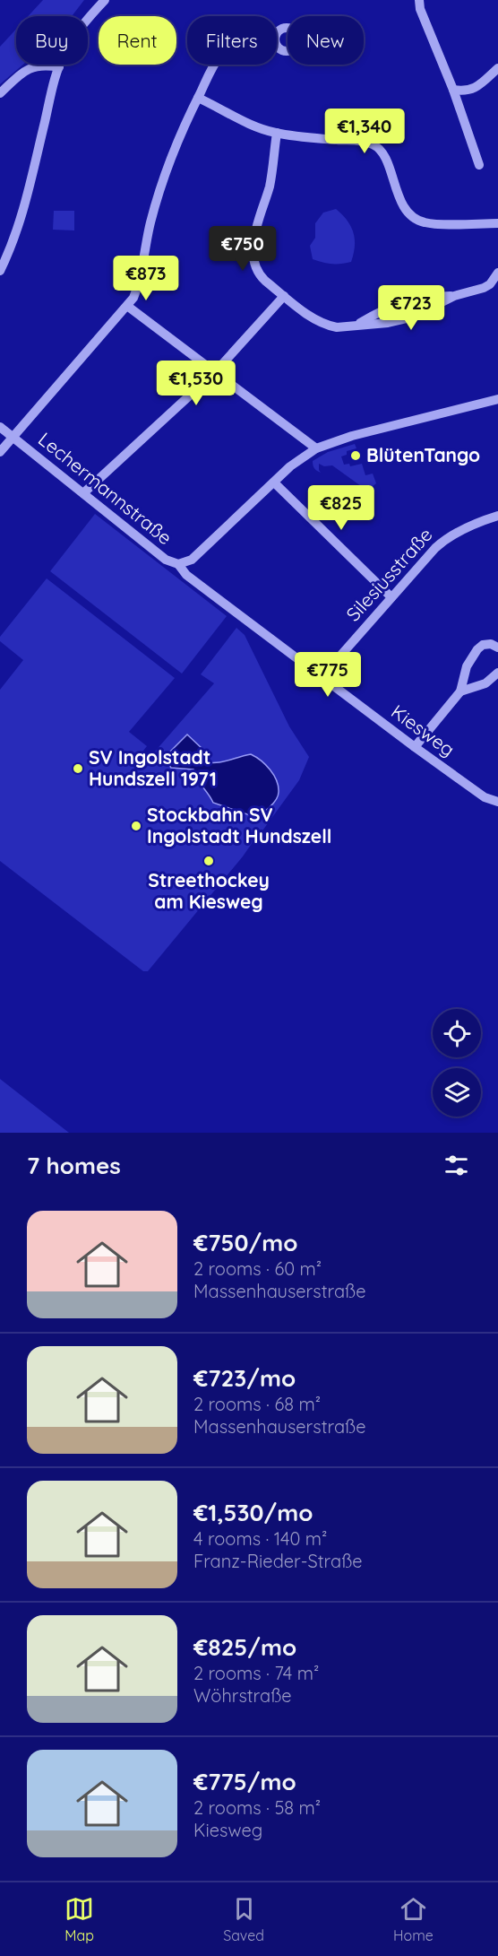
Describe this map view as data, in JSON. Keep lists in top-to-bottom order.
{
  "streets": {
    "street": ["Lechermannstraße", "Silesiusstraße", "Kiesweg"]
  },
  "crossings": [
    ["Lechermannstraße", "Kiesweg"],
    ["Silesiusstraße", "Kiesweg"]
  ],
  "places": [
    "BlütenTango",
    "SV Ingolstadt Hundszell 1971",
    "Stockbahn SV Ingolstadt Hundszell",
    "Streethockey am Kiesweg"
  ],
  "page": {
    "chip": [
      "Buy",
      "Rent",
      "Filters",
      "New"
    ],
    "price": [
      "€1,340",
      "€750",
      "€873",
      "€723",
      "€1,530",
      "€825",
      "€775"
    ],
    "heading": "7 homes",
    "list": [
      {
        "name": "€750/mo",
        "note": "2 rooms · 60 m² · Massenhauserstraße"
      },
      {
        "name": "€723/mo",
        "note": "2 rooms · 68 m² · Massenhauserstraße"
      },
      {
        "name": "€1,530/mo",
        "note": "4 rooms · 140 m² · Franz-Rieder-Straße"
      },
      {
        "name": "€825/mo",
        "note": "2 rooms · 74 m² · Wöhrstraße"
      },
      {
        "name": "€775/mo",
        "note": "2 rooms · 58 m² · Kiesweg"
      }
    ],
    "tabs": ["Map", "Saved", "Home"]
  }
}
